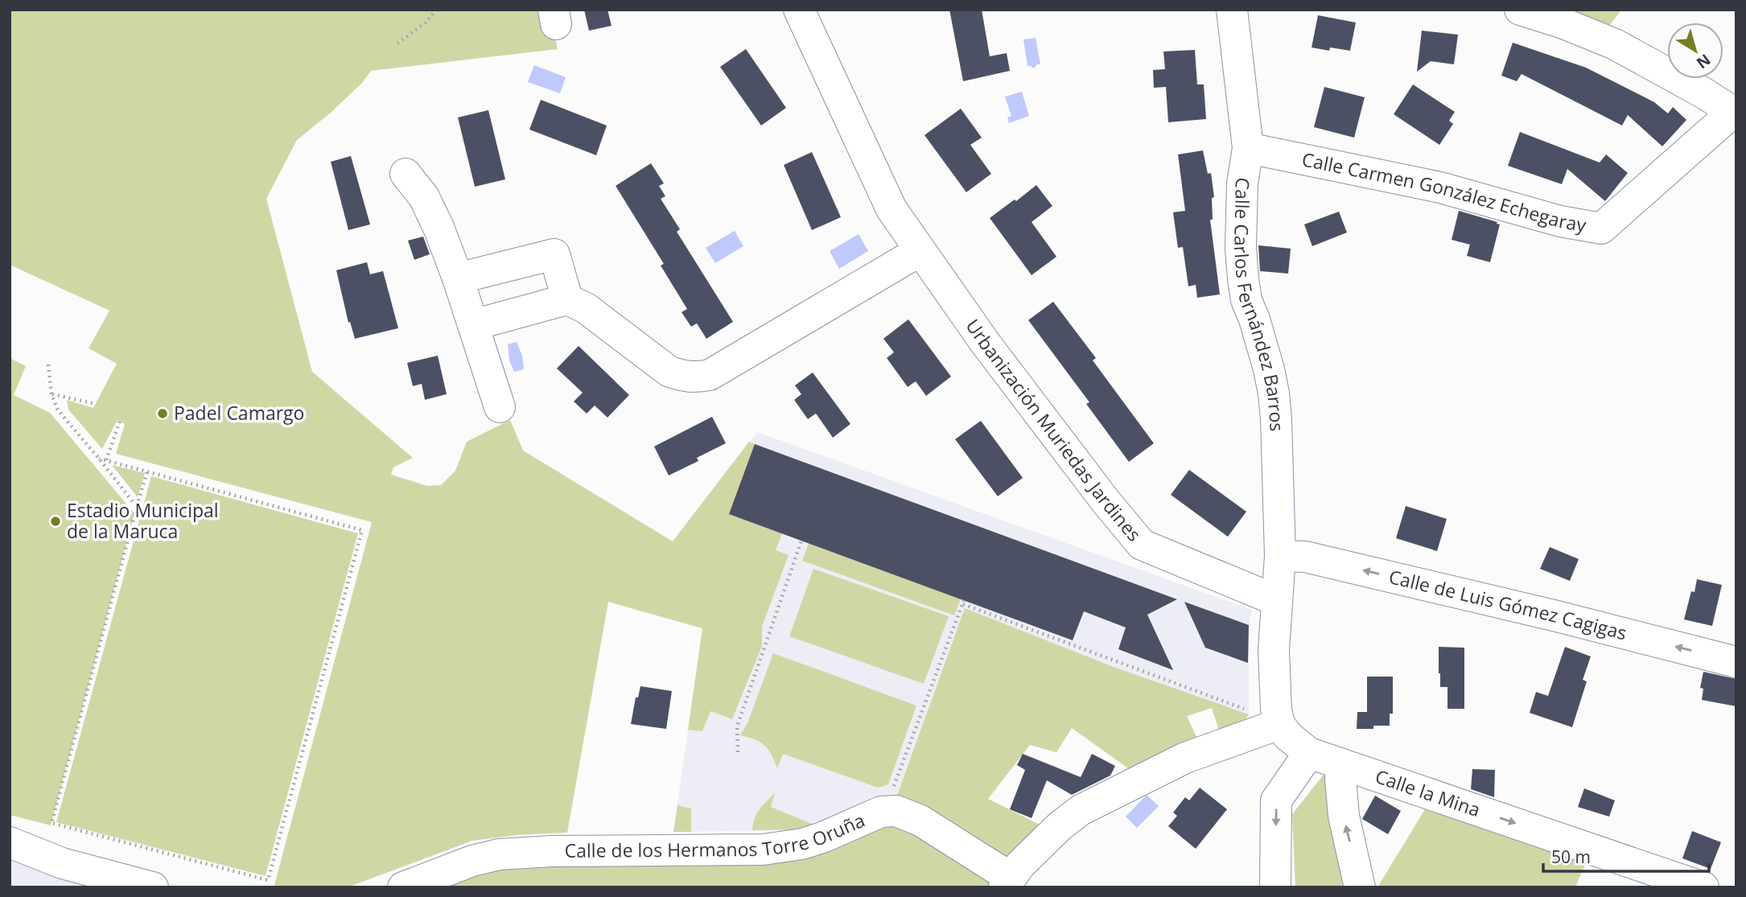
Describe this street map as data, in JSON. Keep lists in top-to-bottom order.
{
  "streets": {
    "street": [
      "Calle Carmen González Echegaray",
      "Calle Carlos Fernández Barros",
      "Urbanización Muriedas Jardines",
      "Calle de Luis Gómez Cagigas",
      "Calle la Mina",
      "Calle de los Hermanos Torre Oruña"
    ]
  },
  "crossings": [
    ["Calle Carmen González Echegaray", "Calle Carlos Fernández Barros"],
    ["Calle Carlos Fernández Barros", "Urbanización Muriedas Jardines"],
    ["Calle Carlos Fernández Barros", "Calle de Luis Gómez Cagigas"]
  ],
  "one_way": ["Calle de Luis Gómez Cagigas", "Calle la Mina"],
  "places": ["Padel Camargo", "Estadio Municipal de la Maruca"],
  "scale_bar": "50 m",
  "north": "bottom right"
}
